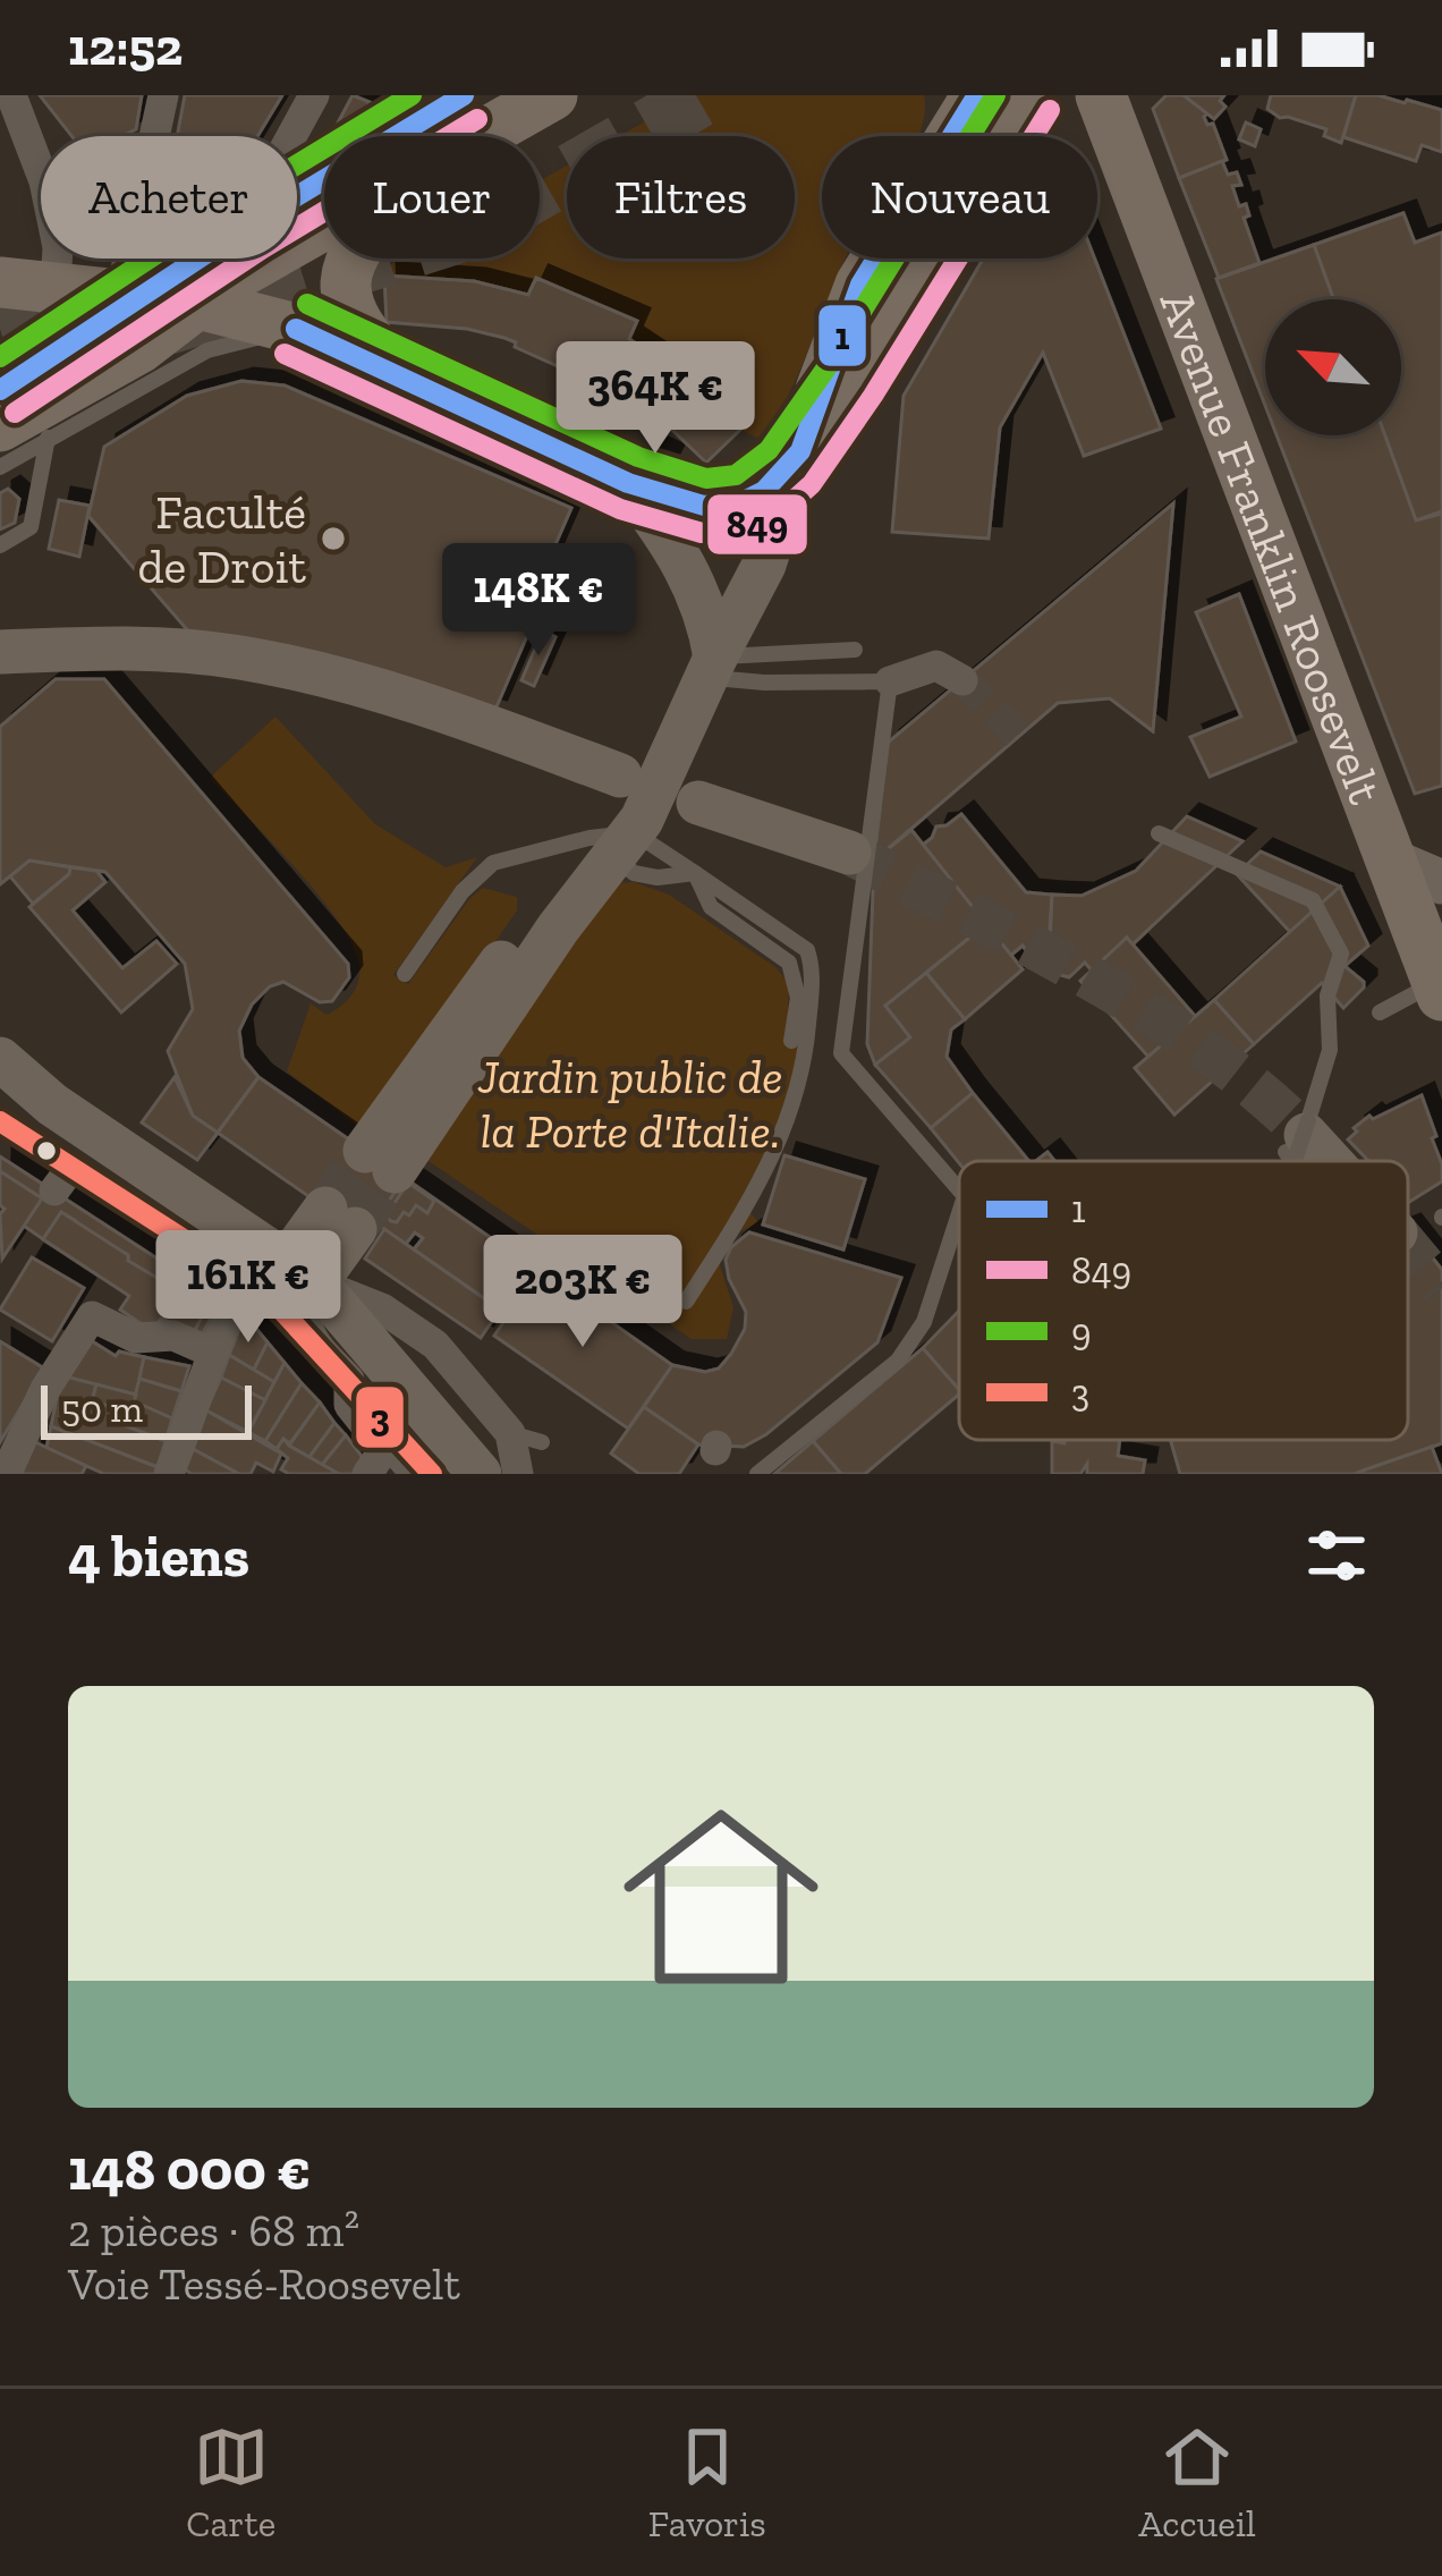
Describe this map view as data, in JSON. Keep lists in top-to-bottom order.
{
  "streets": {
    "main road": ["Avenue Franklin Roosevelt"]
  },
  "parks": ["Jardin public de la Porte d'Italie."],
  "places": ["Faculté de Droit"],
  "lines": [
    "transit line 1",
    "transit line 9",
    "transit line 849",
    "transit line 3"
  ],
  "legend": [
    "1",
    "849",
    "9",
    "3"
  ],
  "scale_bar": "50 m",
  "north": "top left",
  "page": {
    "status": "12:52",
    "chip": [
      "Acheter",
      "Louer",
      "Filtres",
      "Nouveau"
    ],
    "price": [
      "364K €",
      "148K €",
      "161K €",
      "203K €"
    ],
    "scale": "50 m",
    "heading": "4 biens",
    "list": [
      {
        "name": "148 000 €",
        "note": "2 pièces · 68 m² · Voie Tessé-Roosevelt"
      }
    ],
    "tabs": ["Carte", "Favoris", "Accueil"]
  }
}
